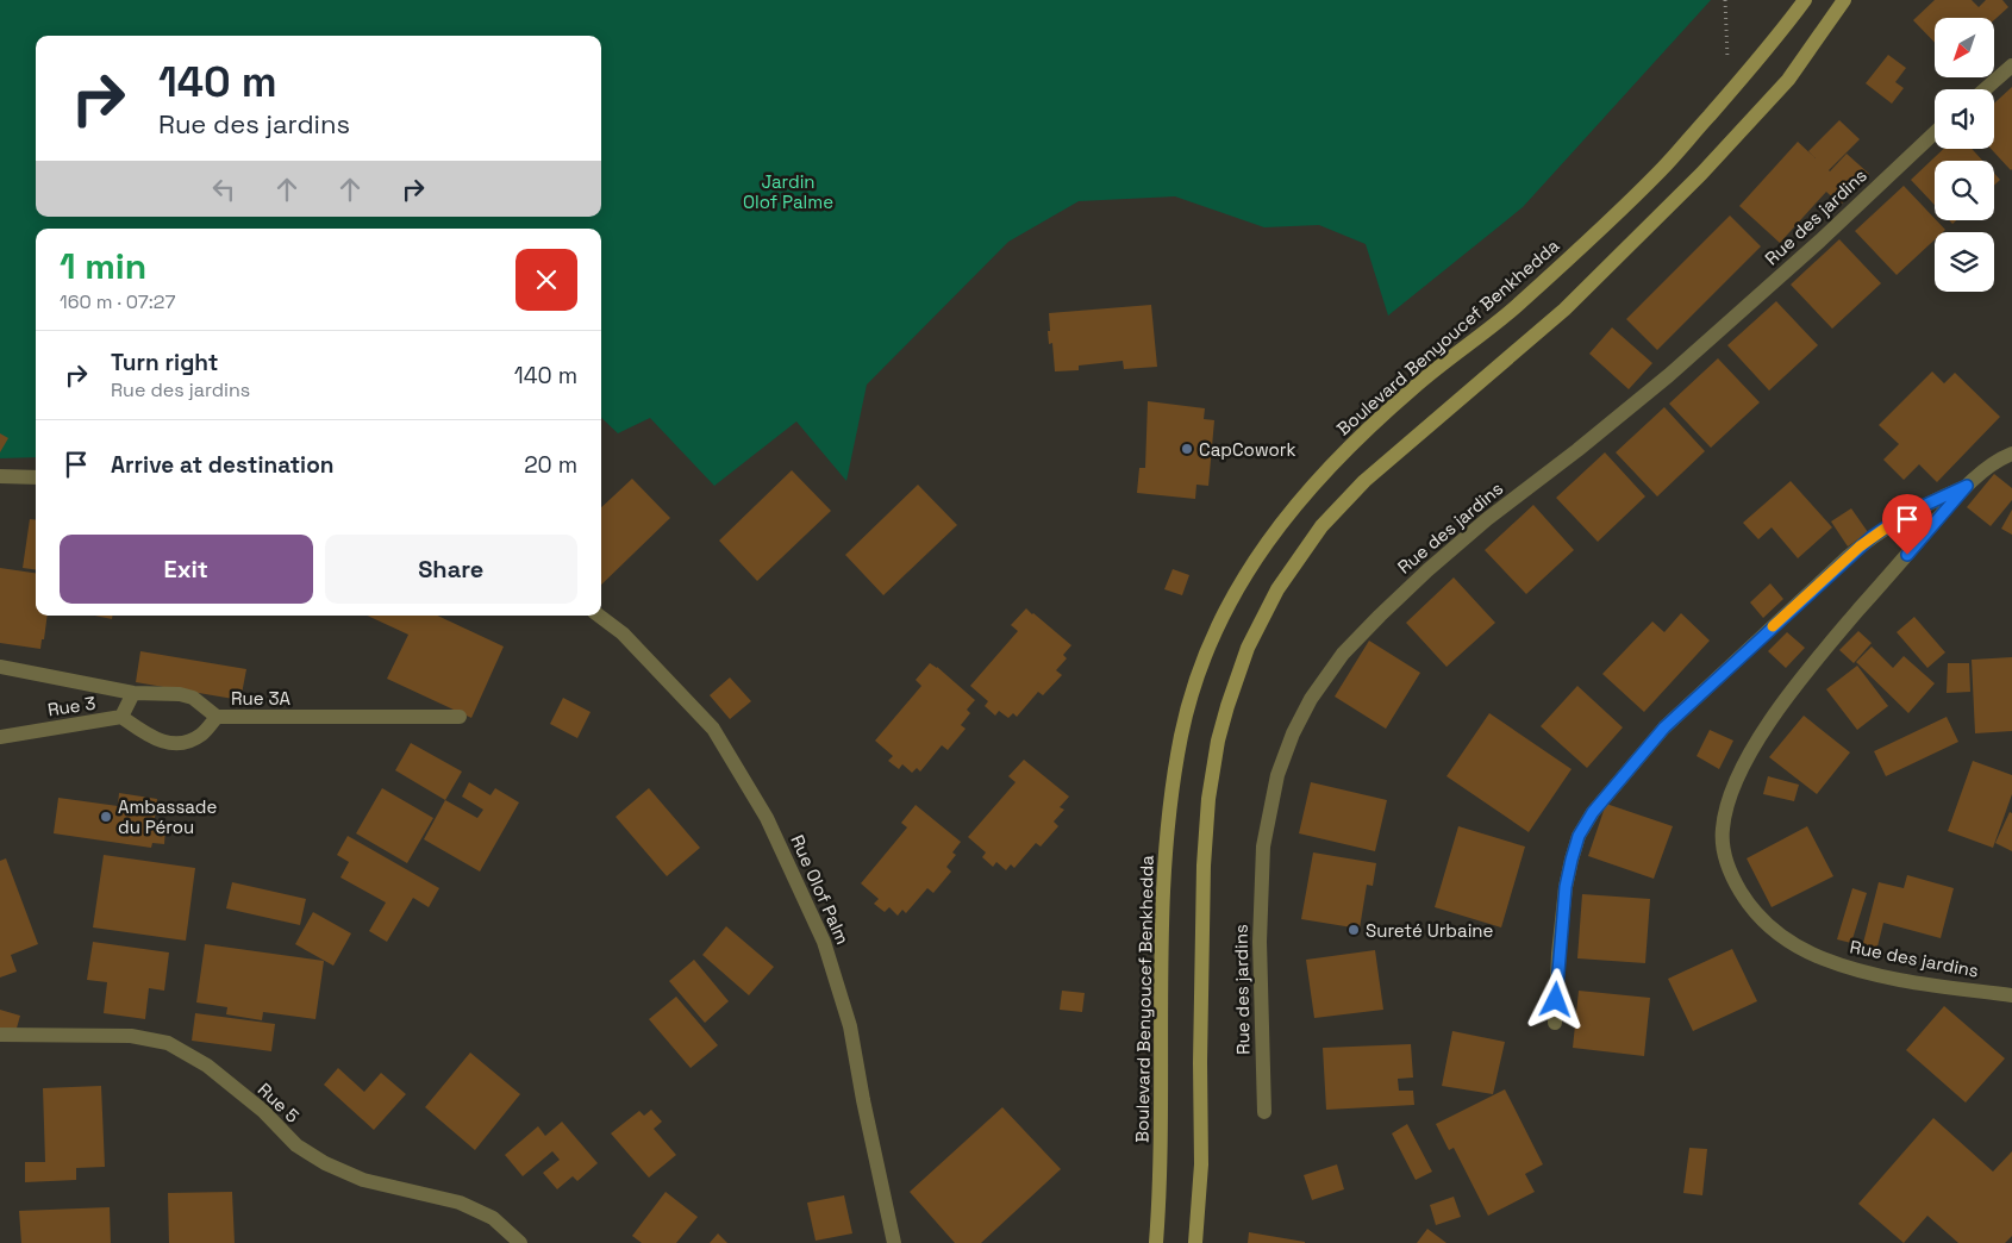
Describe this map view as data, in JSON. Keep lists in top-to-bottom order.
{
  "streets": {
    "main road": ["Boulevard Benyoucef Benkhedda"],
    "street": [
      "Rue des jardins",
      "Rue 3A",
      "Rue 3",
      "Rue Olof Palm",
      "Rue 5"
    ]
  },
  "crossings": [
    ["Rue 3A", "Rue 3"]
  ],
  "parks": ["Jardin Olof Palme"],
  "places": ["CapCowork", "Ambassade du Pérou", "Sureté Urbaine"],
  "north": "bottom left",
  "page": {
    "turn": ["140 m", "Rue des jardins"],
    "heading": ["1 min", "160 m · 07:27"],
    "list": [
      {
        "name": "Turn right",
        "note": "Rue des jardins",
        "value": "140 m"
      },
      {
        "name": "Arrive at destination",
        "value": "20 m"
      }
    ],
    "buttons": ["Exit", "Share"]
  }
}
